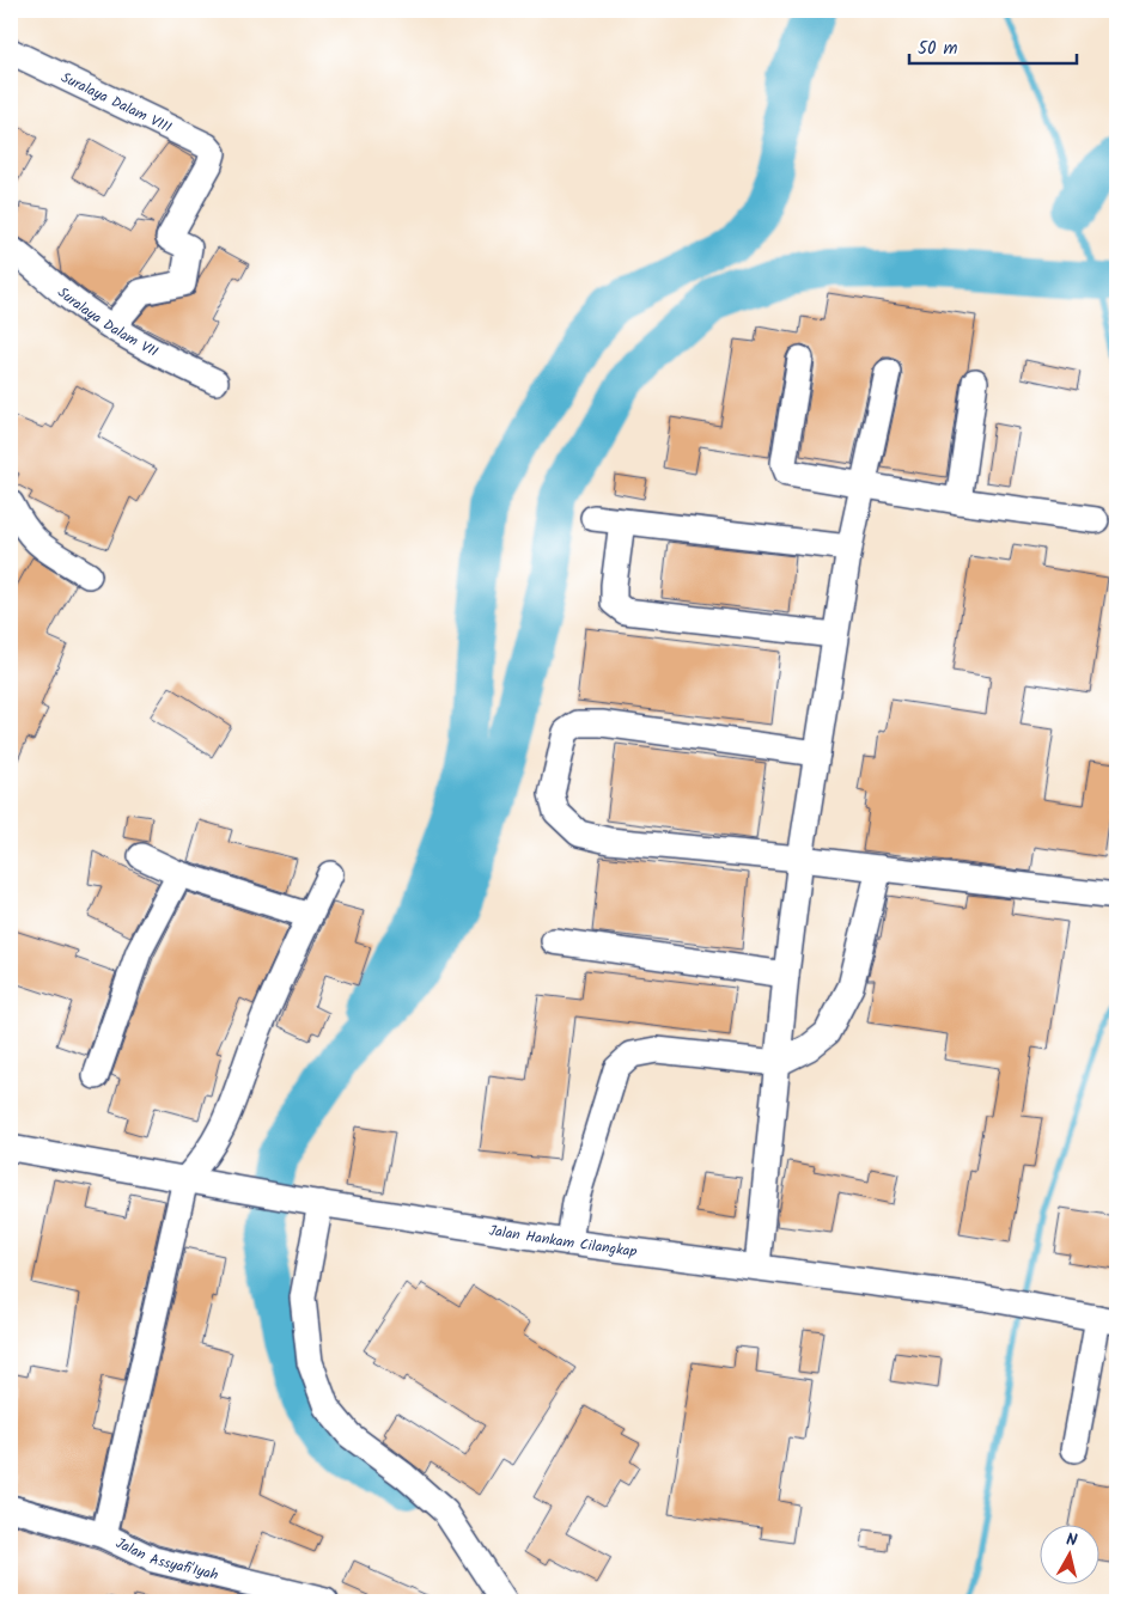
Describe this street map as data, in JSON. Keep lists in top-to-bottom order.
{
  "streets": {
    "street": [
      "Suralaya Dalam VIII",
      "Suralaya Dalam VII",
      "Jalan Hankam Cilangkap",
      "Jalan Assyafi'Iyah"
    ]
  },
  "crossings": [
    ["Suralaya Dalam VIII", "Suralaya Dalam VII"]
  ],
  "scale_bar": "50 m",
  "north": "top"
}
